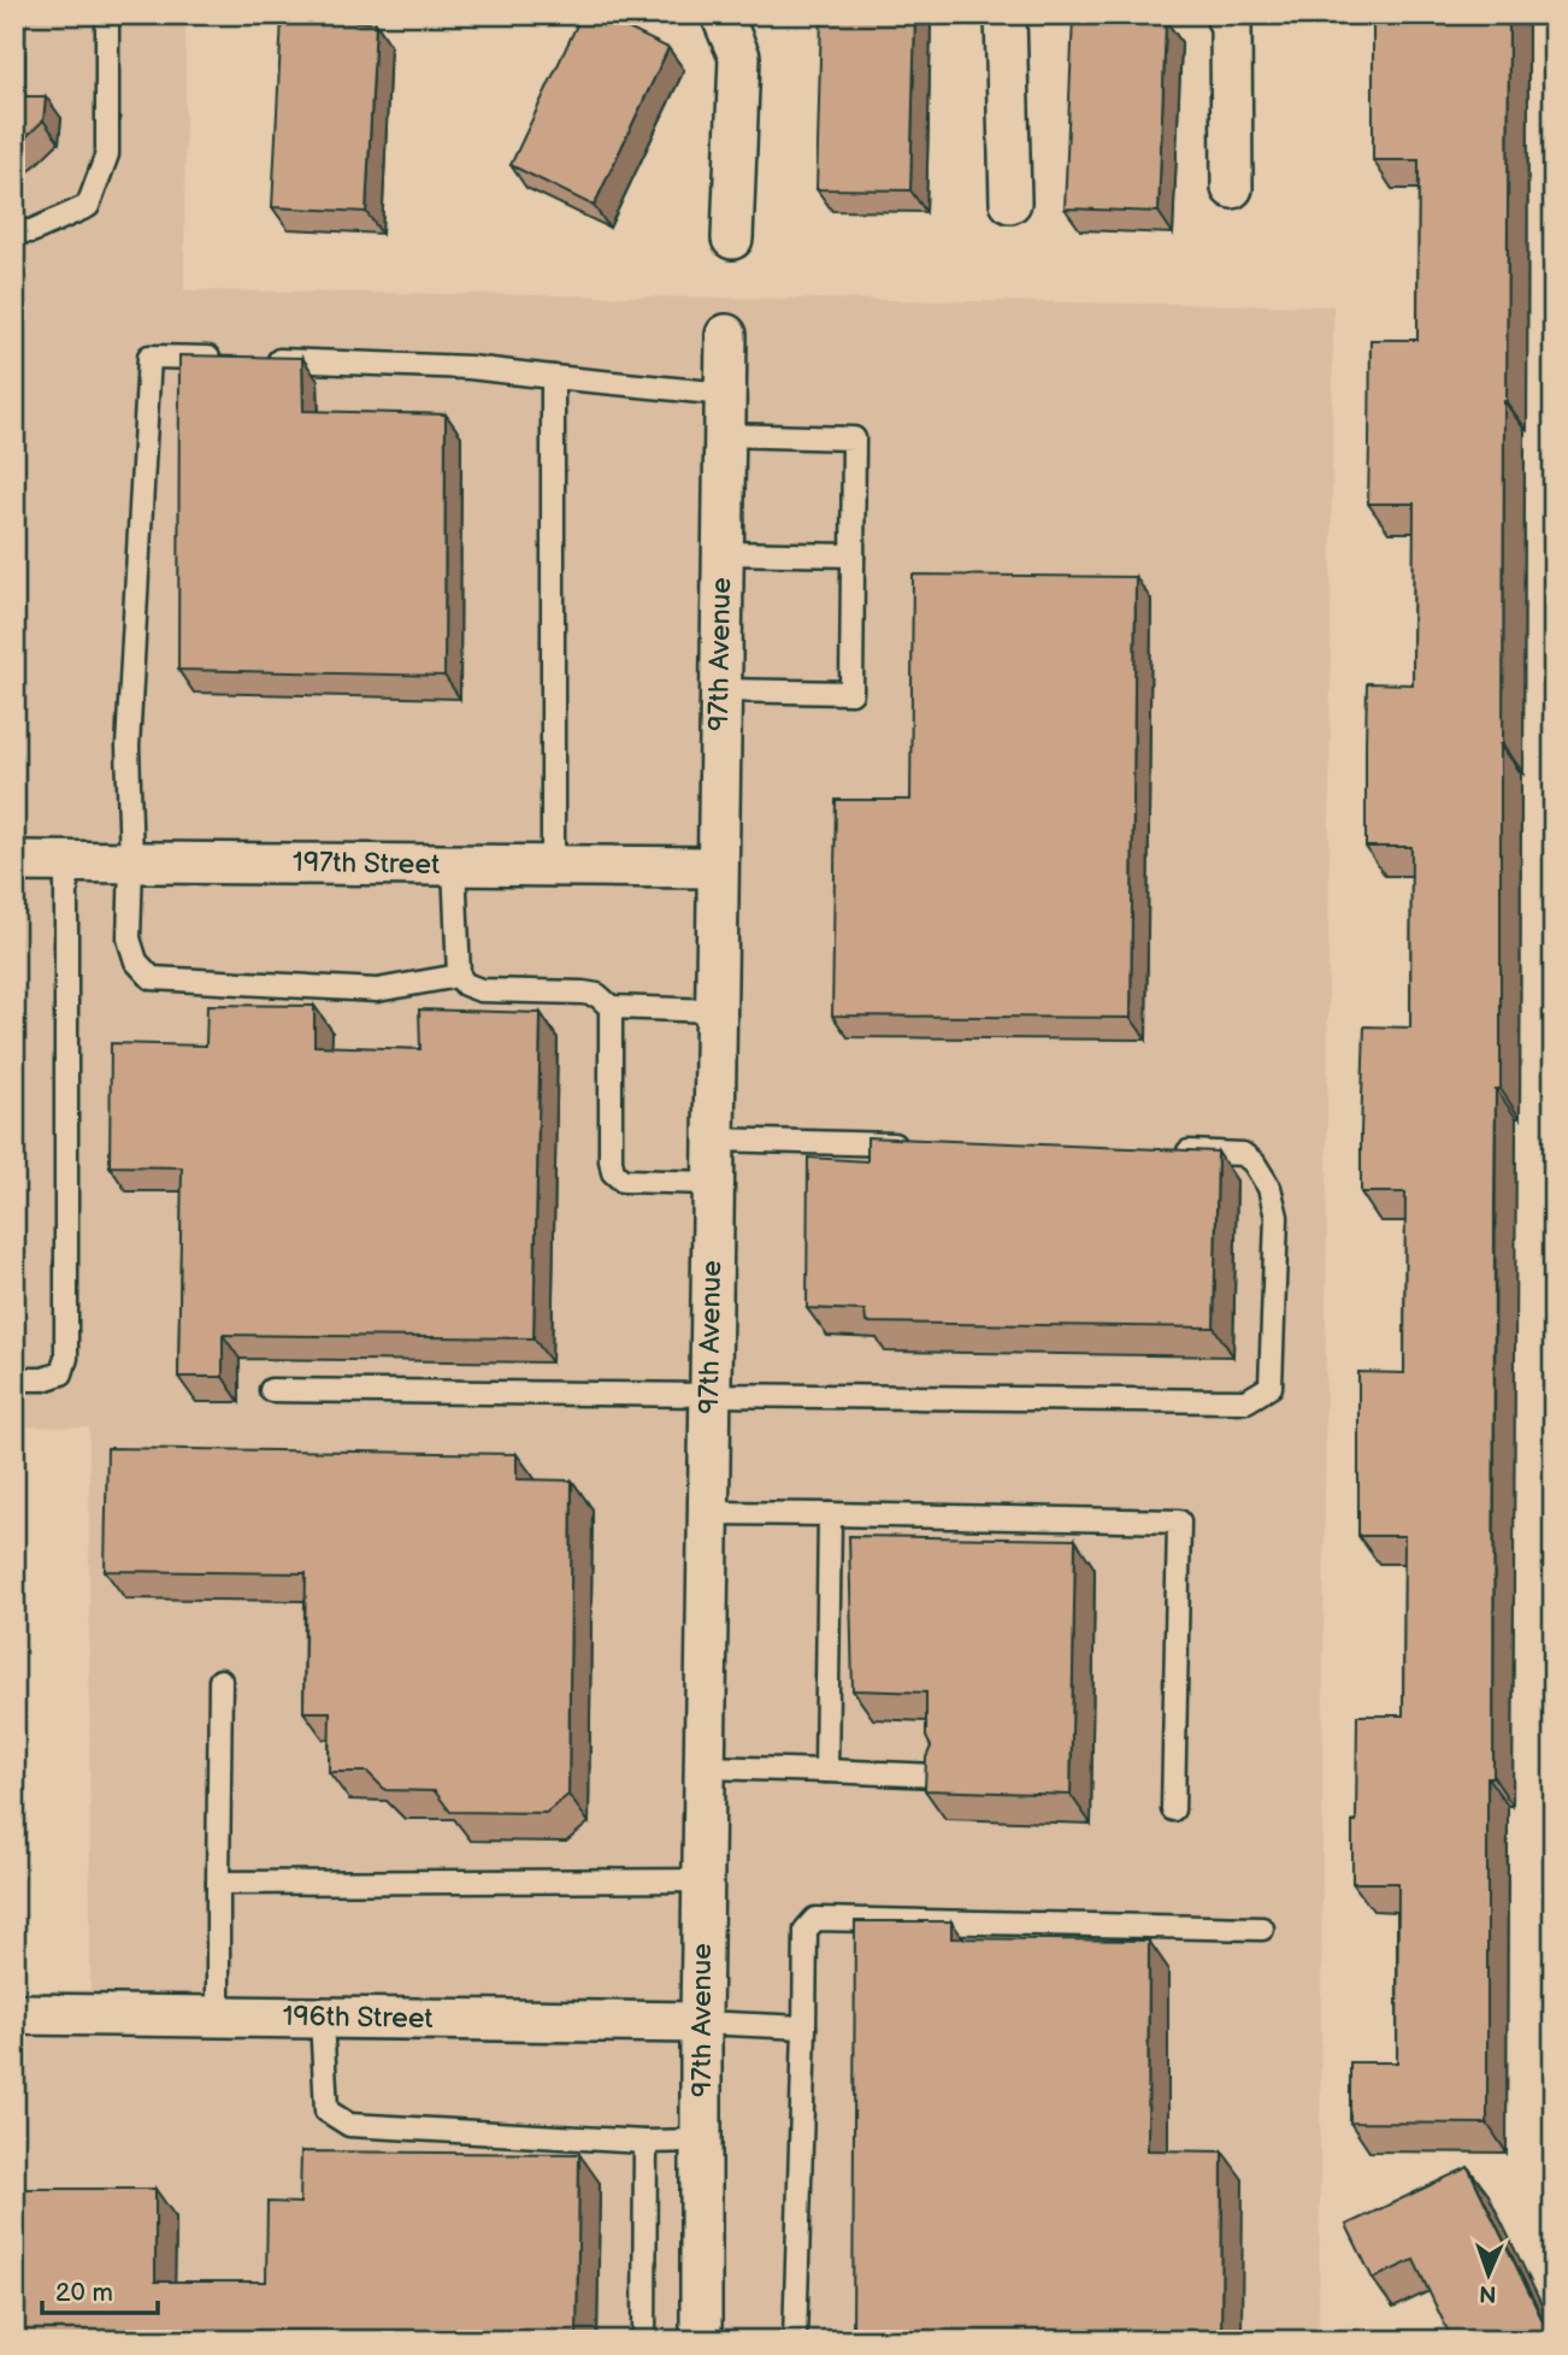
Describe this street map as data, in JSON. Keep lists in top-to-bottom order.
{
  "streets": {
    "street": ["97th Avenue", "197th Street", "196th Street"]
  },
  "crossings": [
    ["97th Avenue", "197th Street"],
    ["97th Avenue", "196th Street"]
  ],
  "scale_bar": "20 m",
  "north": "bottom"
}
